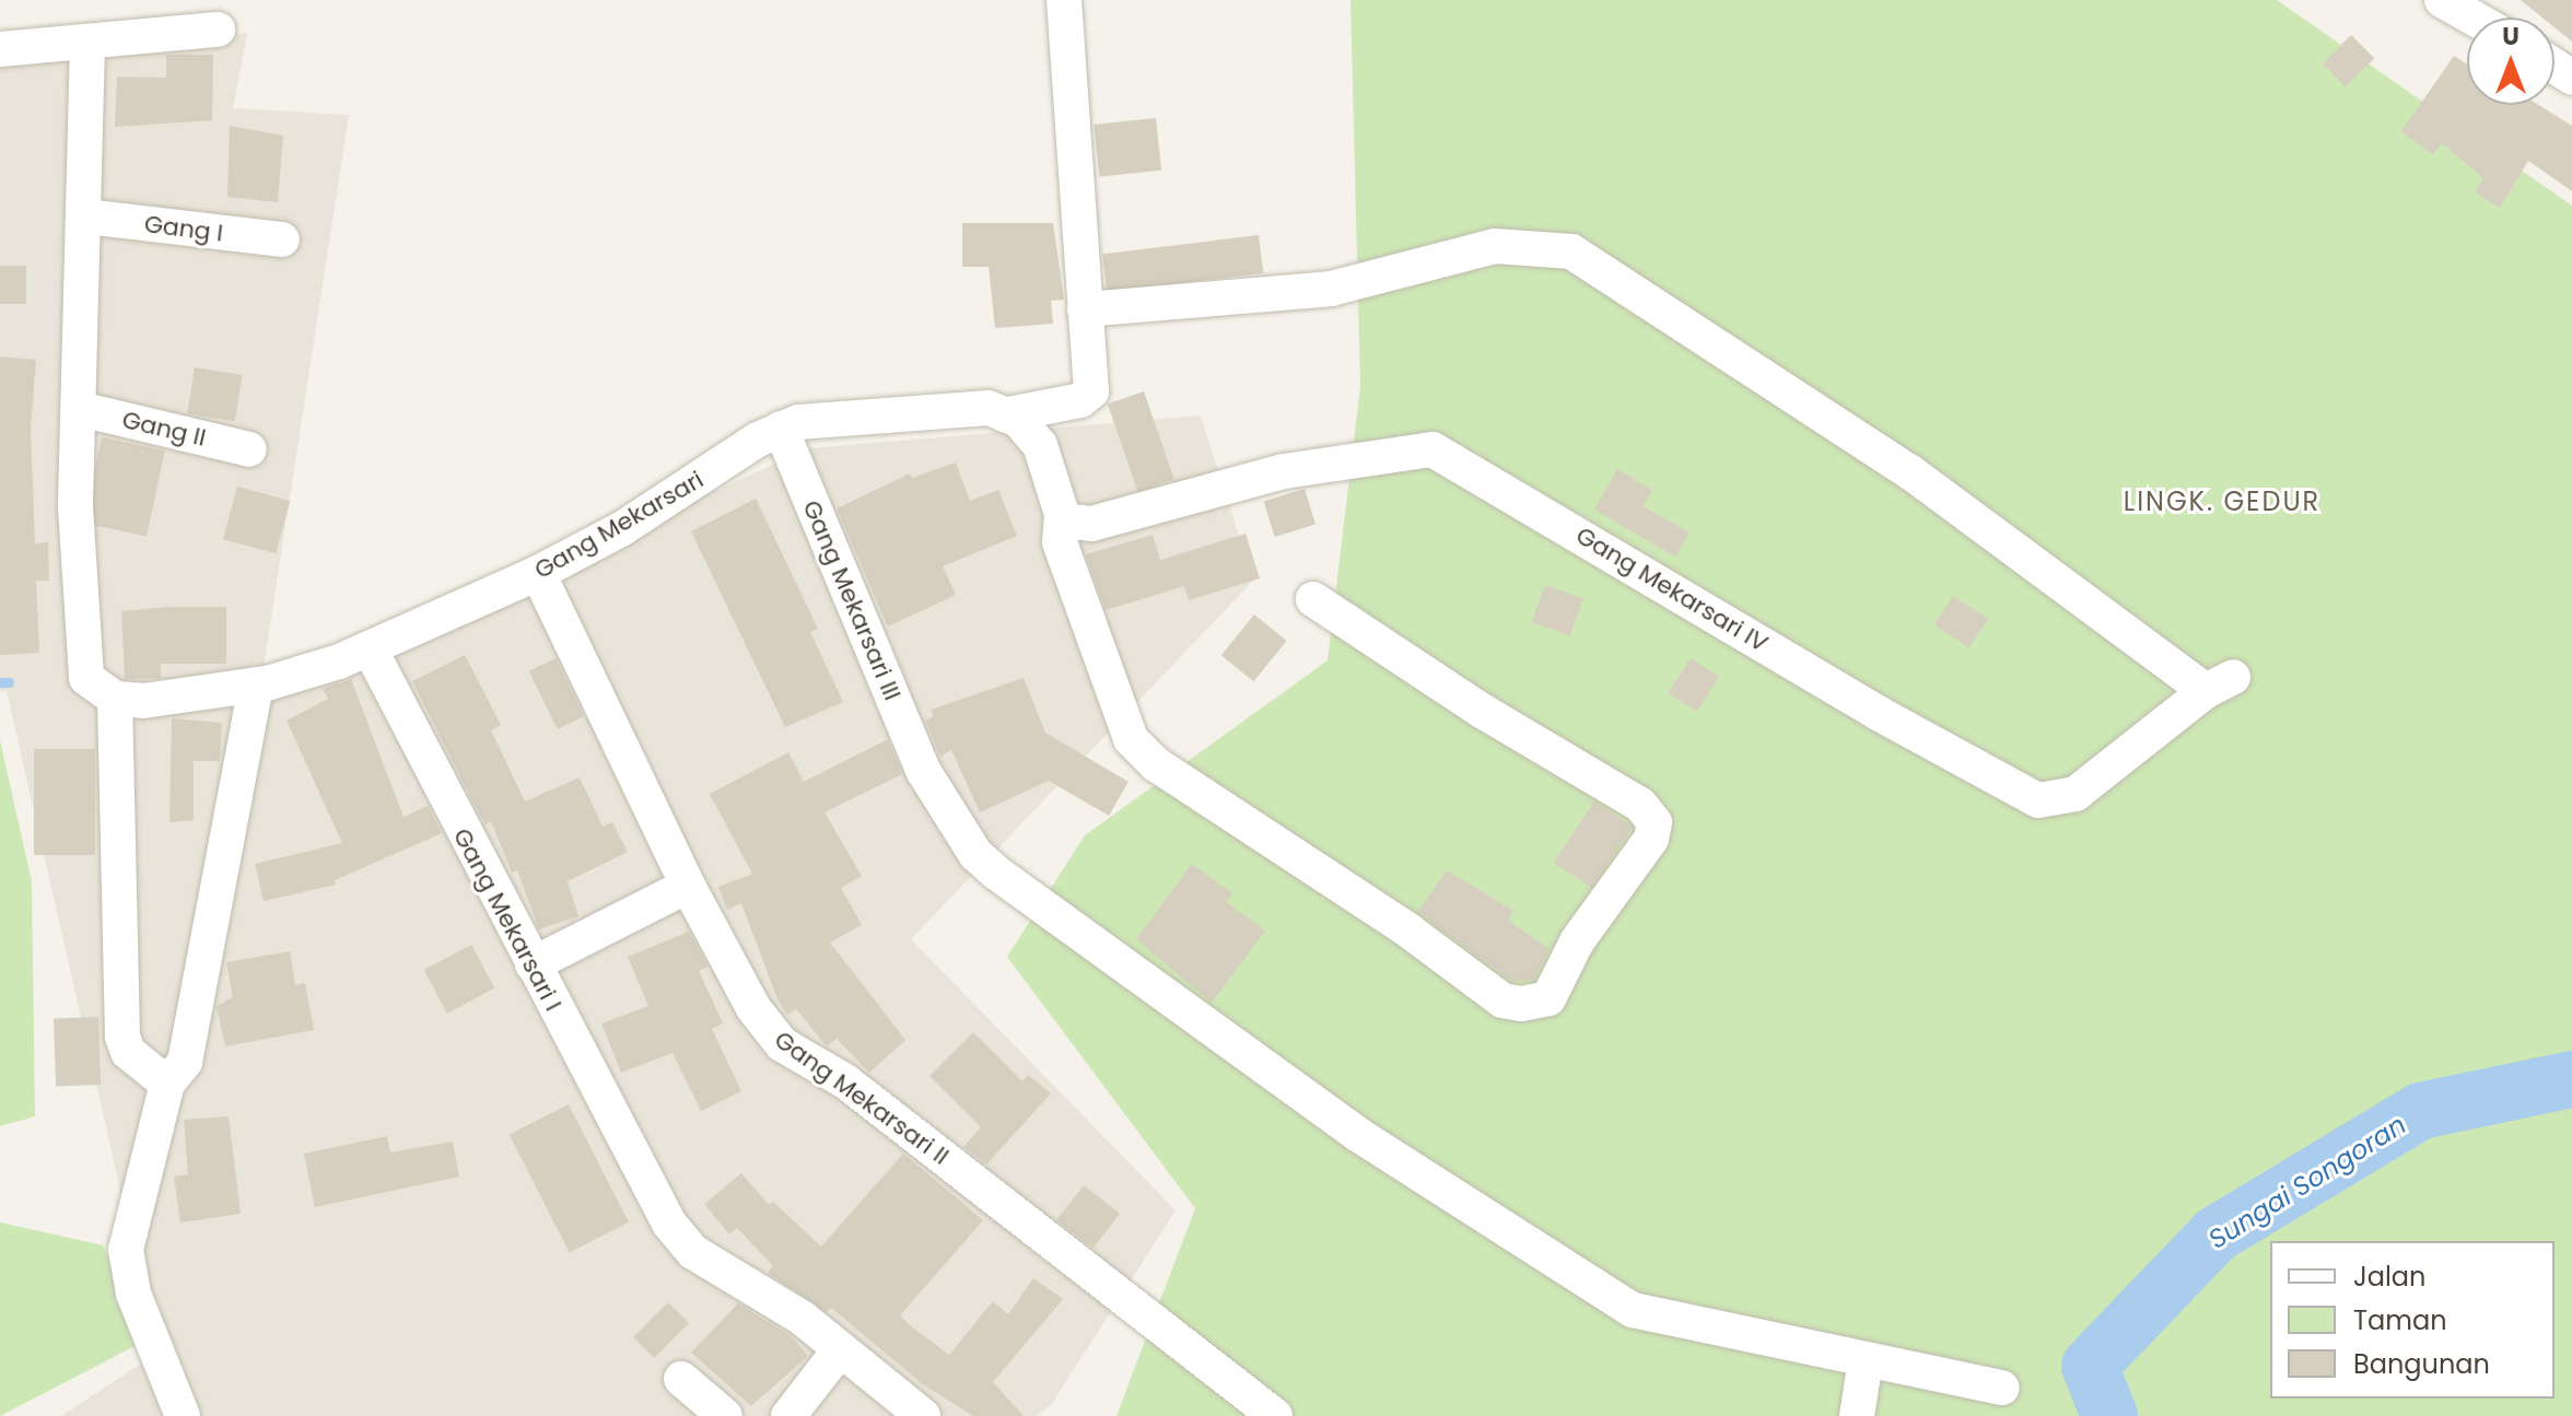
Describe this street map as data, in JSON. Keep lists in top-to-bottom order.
{
  "streets": {
    "street": [
      "Gang I",
      "Gang II",
      "Gang Mekarsari",
      "Gang Mekarsari IV",
      "Gang Mekarsari III",
      "Gang Mekarsari I",
      "Gang Mekarsari II"
    ]
  },
  "crossings": [
    ["Gang Mekarsari", "Gang Mekarsari IV"],
    ["Gang Mekarsari", "Gang Mekarsari III"],
    ["Gang Mekarsari", "Gang Mekarsari I"],
    ["Gang Mekarsari", "Gang Mekarsari II"]
  ],
  "districts": ["LINGK. GEDUR"],
  "water": ["Sungai Songoran"],
  "legend": ["Jalan", "Taman", "Bangunan"],
  "north": "top"
}
